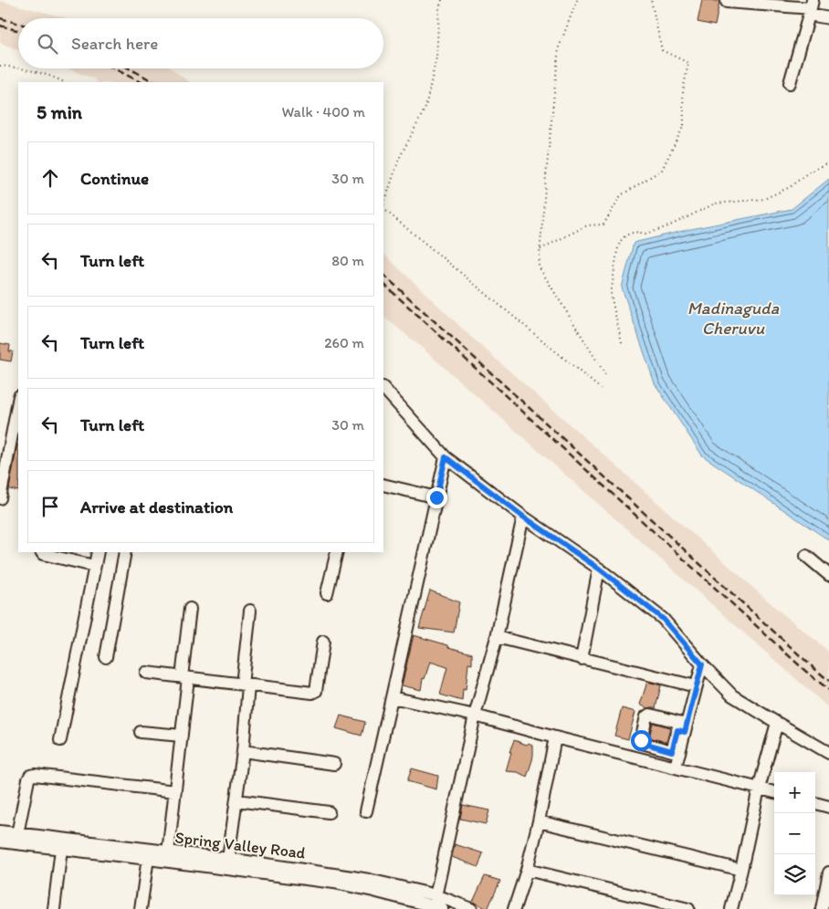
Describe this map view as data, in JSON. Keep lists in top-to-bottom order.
{
  "streets": {
    "street": ["Spring Valley Road"]
  },
  "water": ["Madinaguda Cheruvu"],
  "page": {
    "search": "Search here",
    "heading": ["5 min", "Walk · 400 m"],
    "list": [
      ["Continue", "30 m"],
      ["Turn left", "80 m"],
      ["Turn left", "260 m"],
      ["Turn left", "30 m"],
      "Arrive at destination"
    ],
    "map_buttons": ["+", "−"]
  }
}
